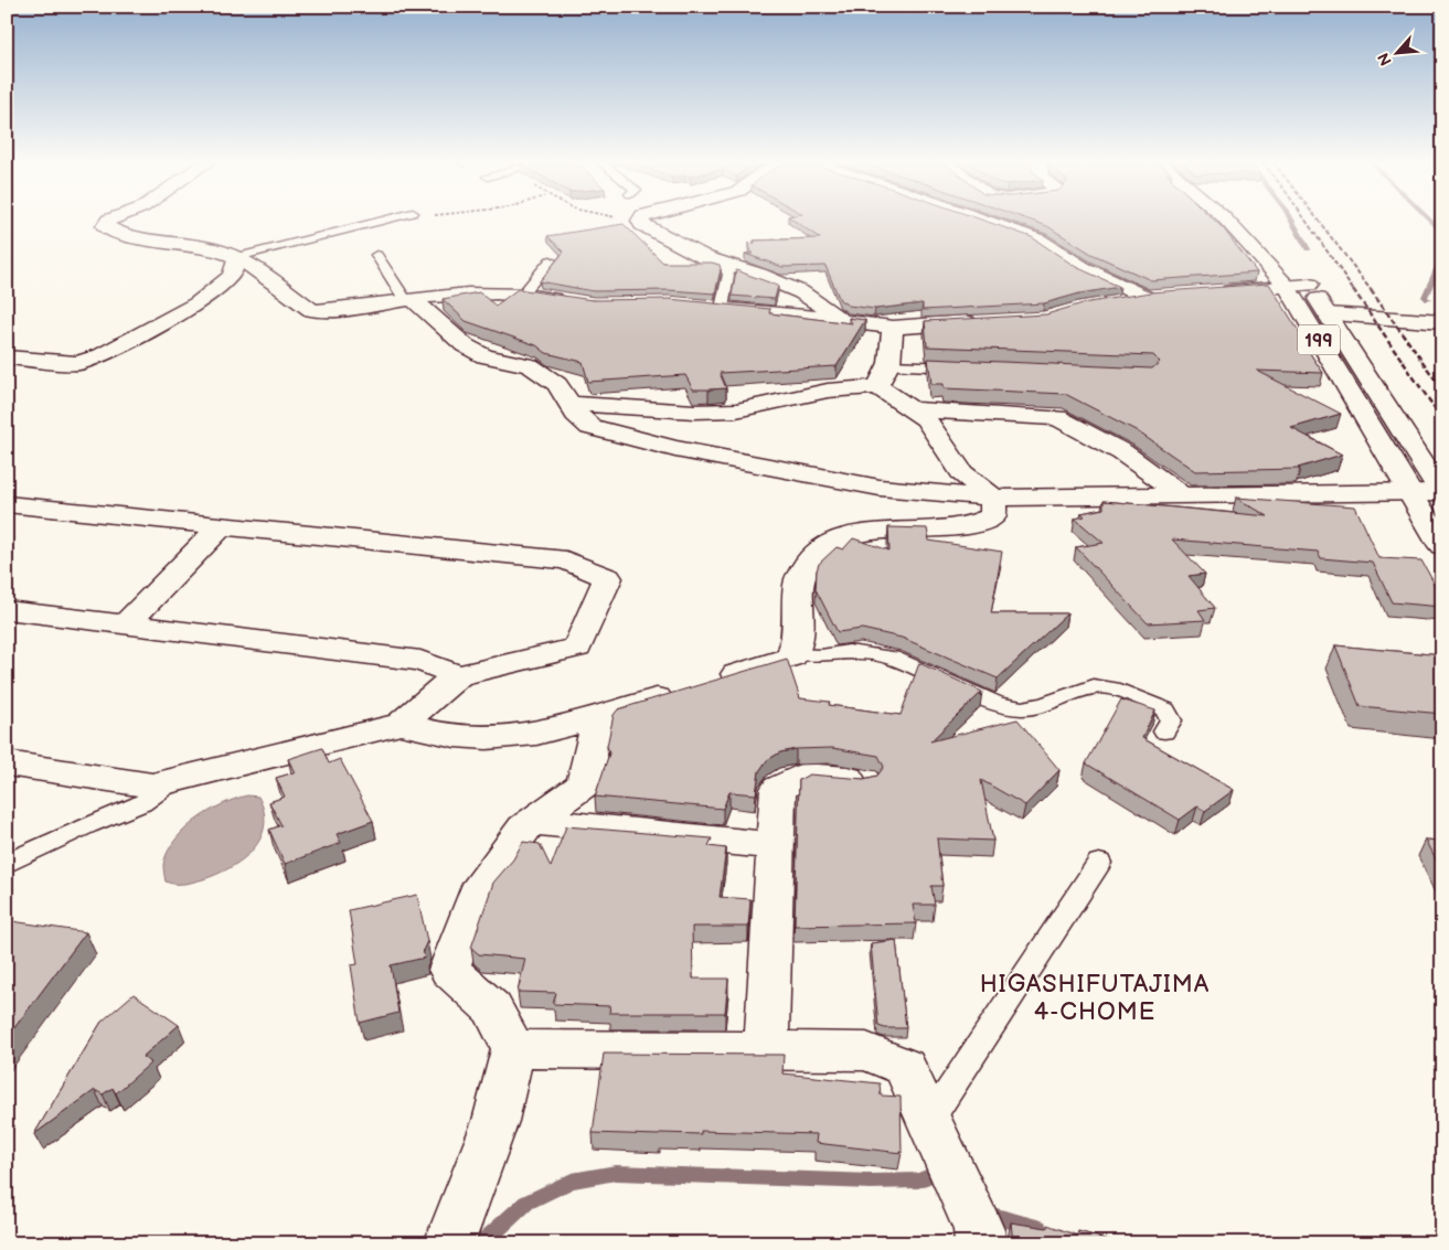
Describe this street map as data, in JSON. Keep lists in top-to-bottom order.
{
  "streets": {
    "main road": ["199"]
  },
  "districts": ["HIGASHIFUTAJIMA 4-CHOME"],
  "north": "bottom left"
}
